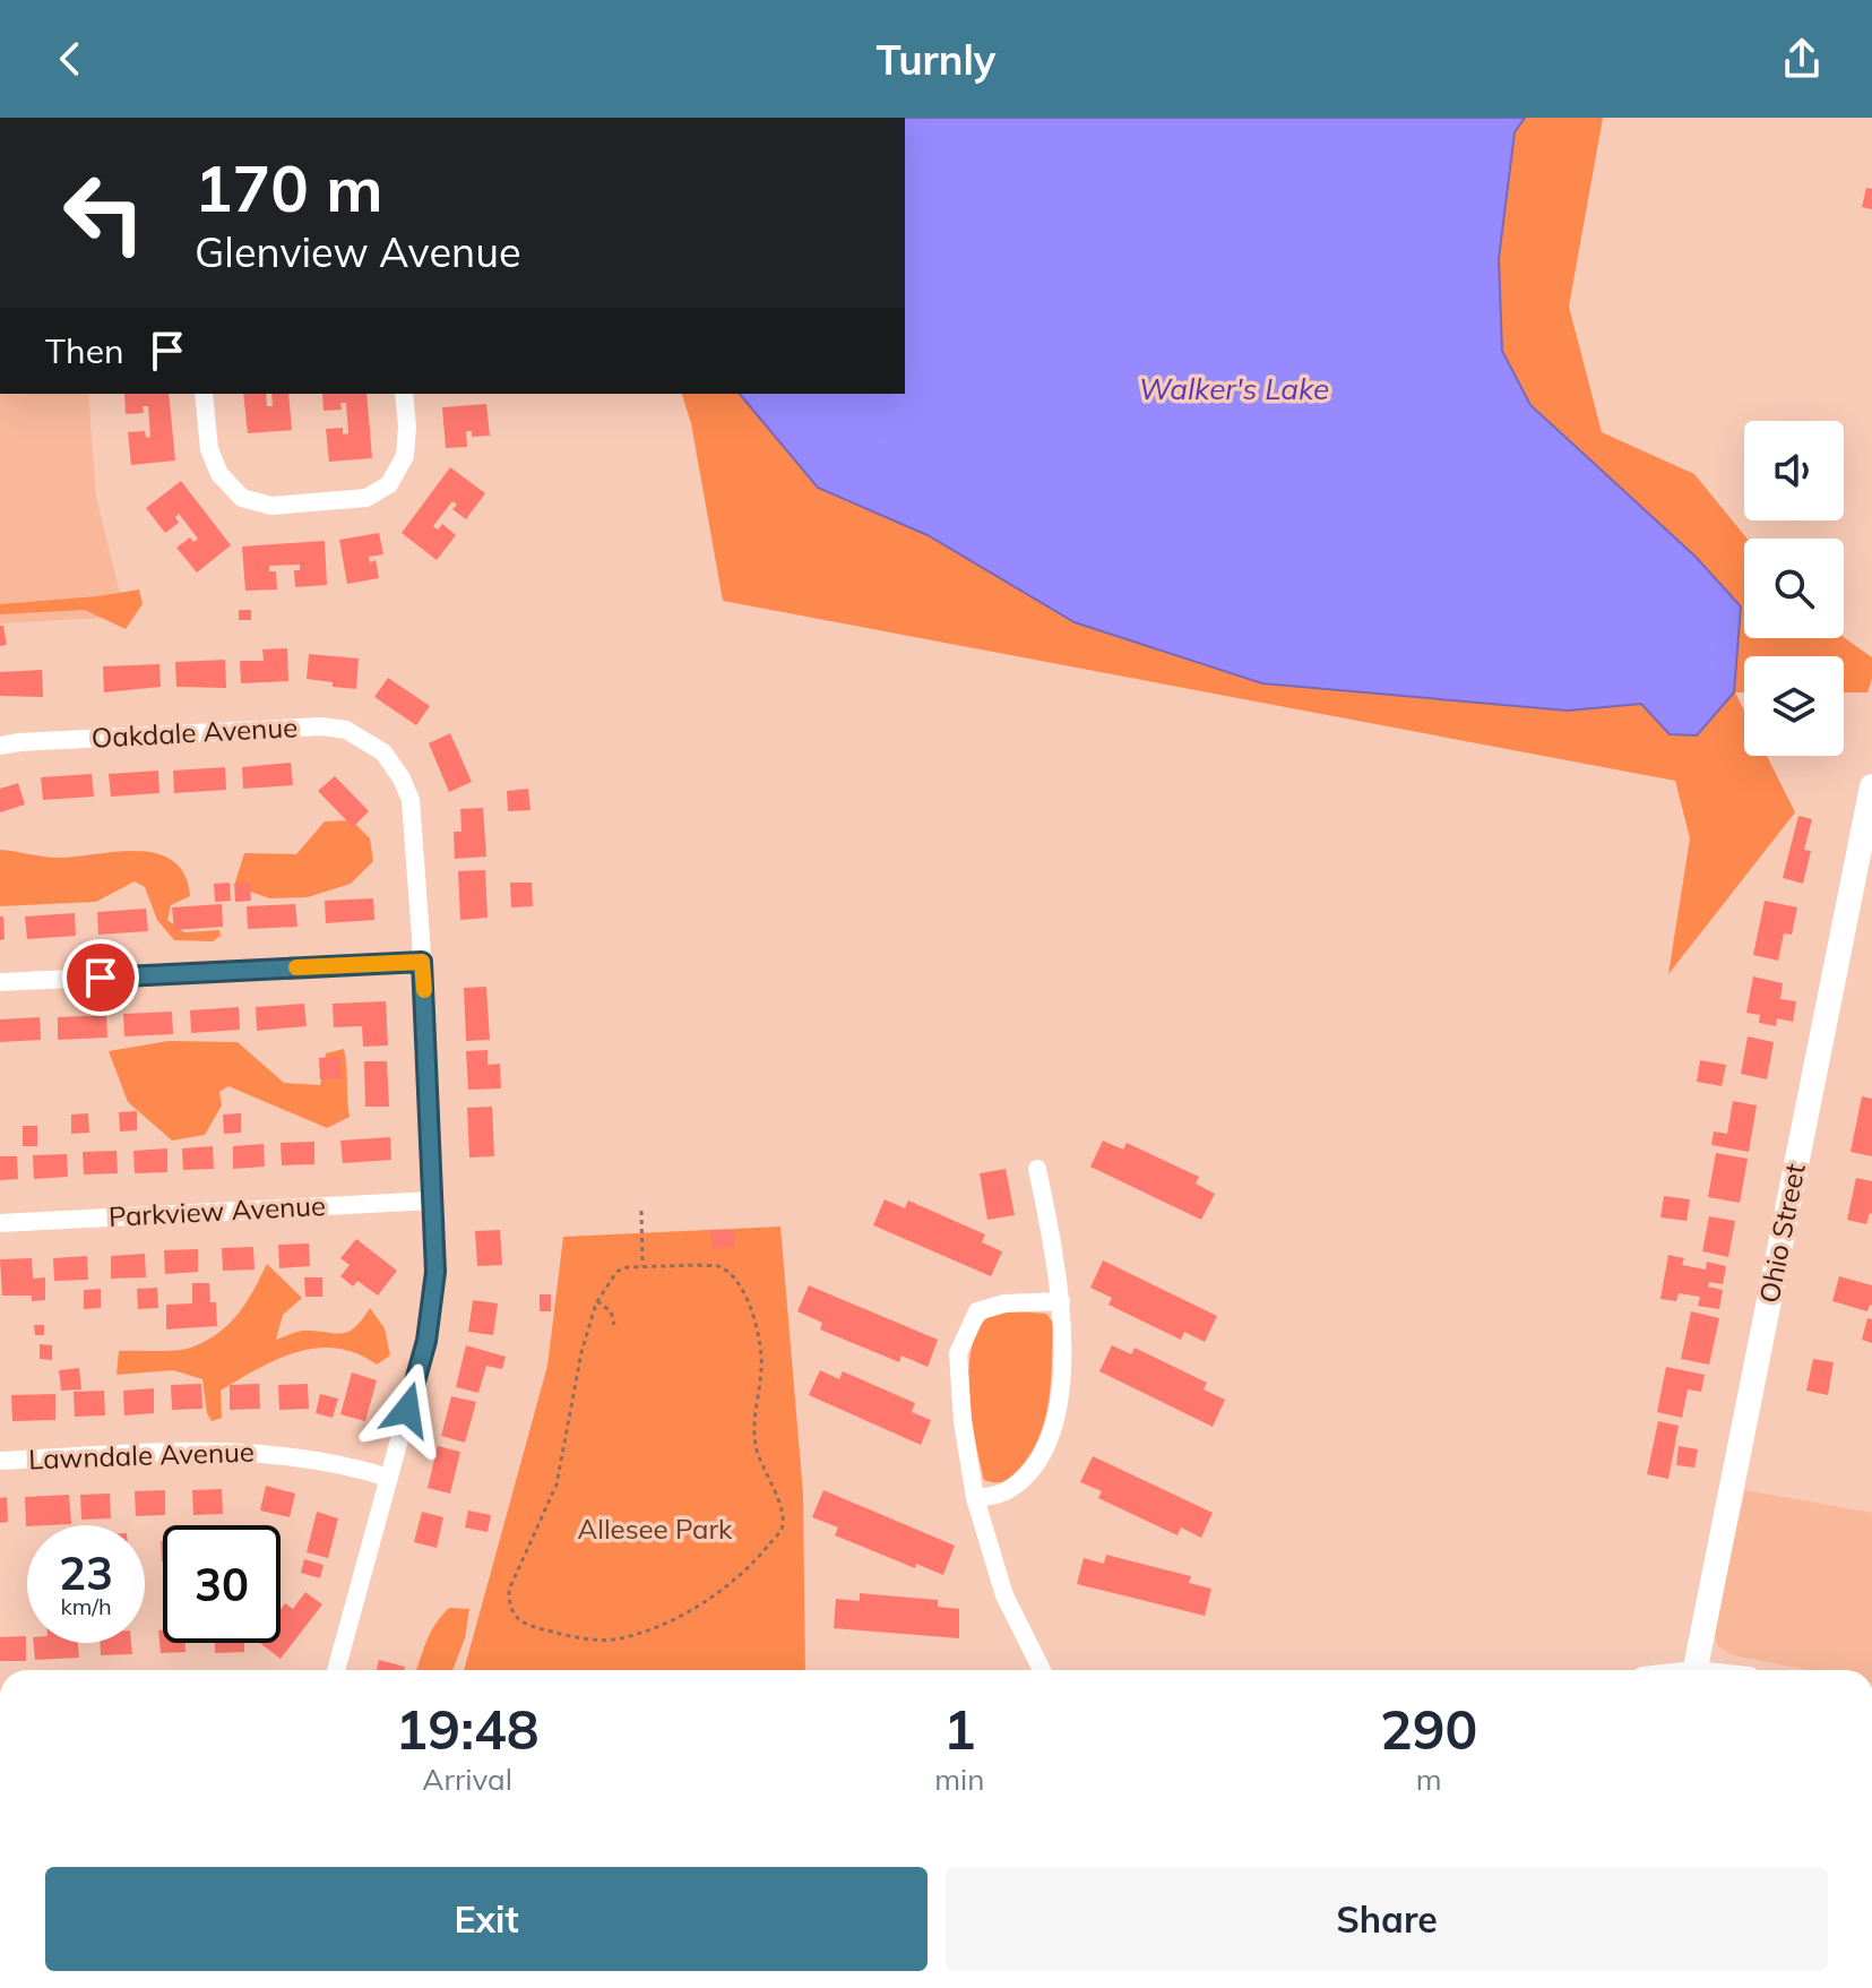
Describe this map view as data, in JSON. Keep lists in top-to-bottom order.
{
  "streets": {
    "street": [
      "Oakdale Avenue",
      "Parkview Avenue",
      "Ohio Street",
      "Lawndale Avenue"
    ]
  },
  "water": ["Walker's Lake"],
  "parks": ["Allesee Park"],
  "page": {
    "header": "Turnly",
    "turn": ["170 m", "Glenview Avenue"],
    "then": "Then",
    "speed": "23 km/h",
    "limit": "30",
    "eta": [
      "19:48",
      "Arrival",
      "1",
      "min",
      "290",
      "m"
    ],
    "buttons": ["Exit", "Share"]
  }
}
